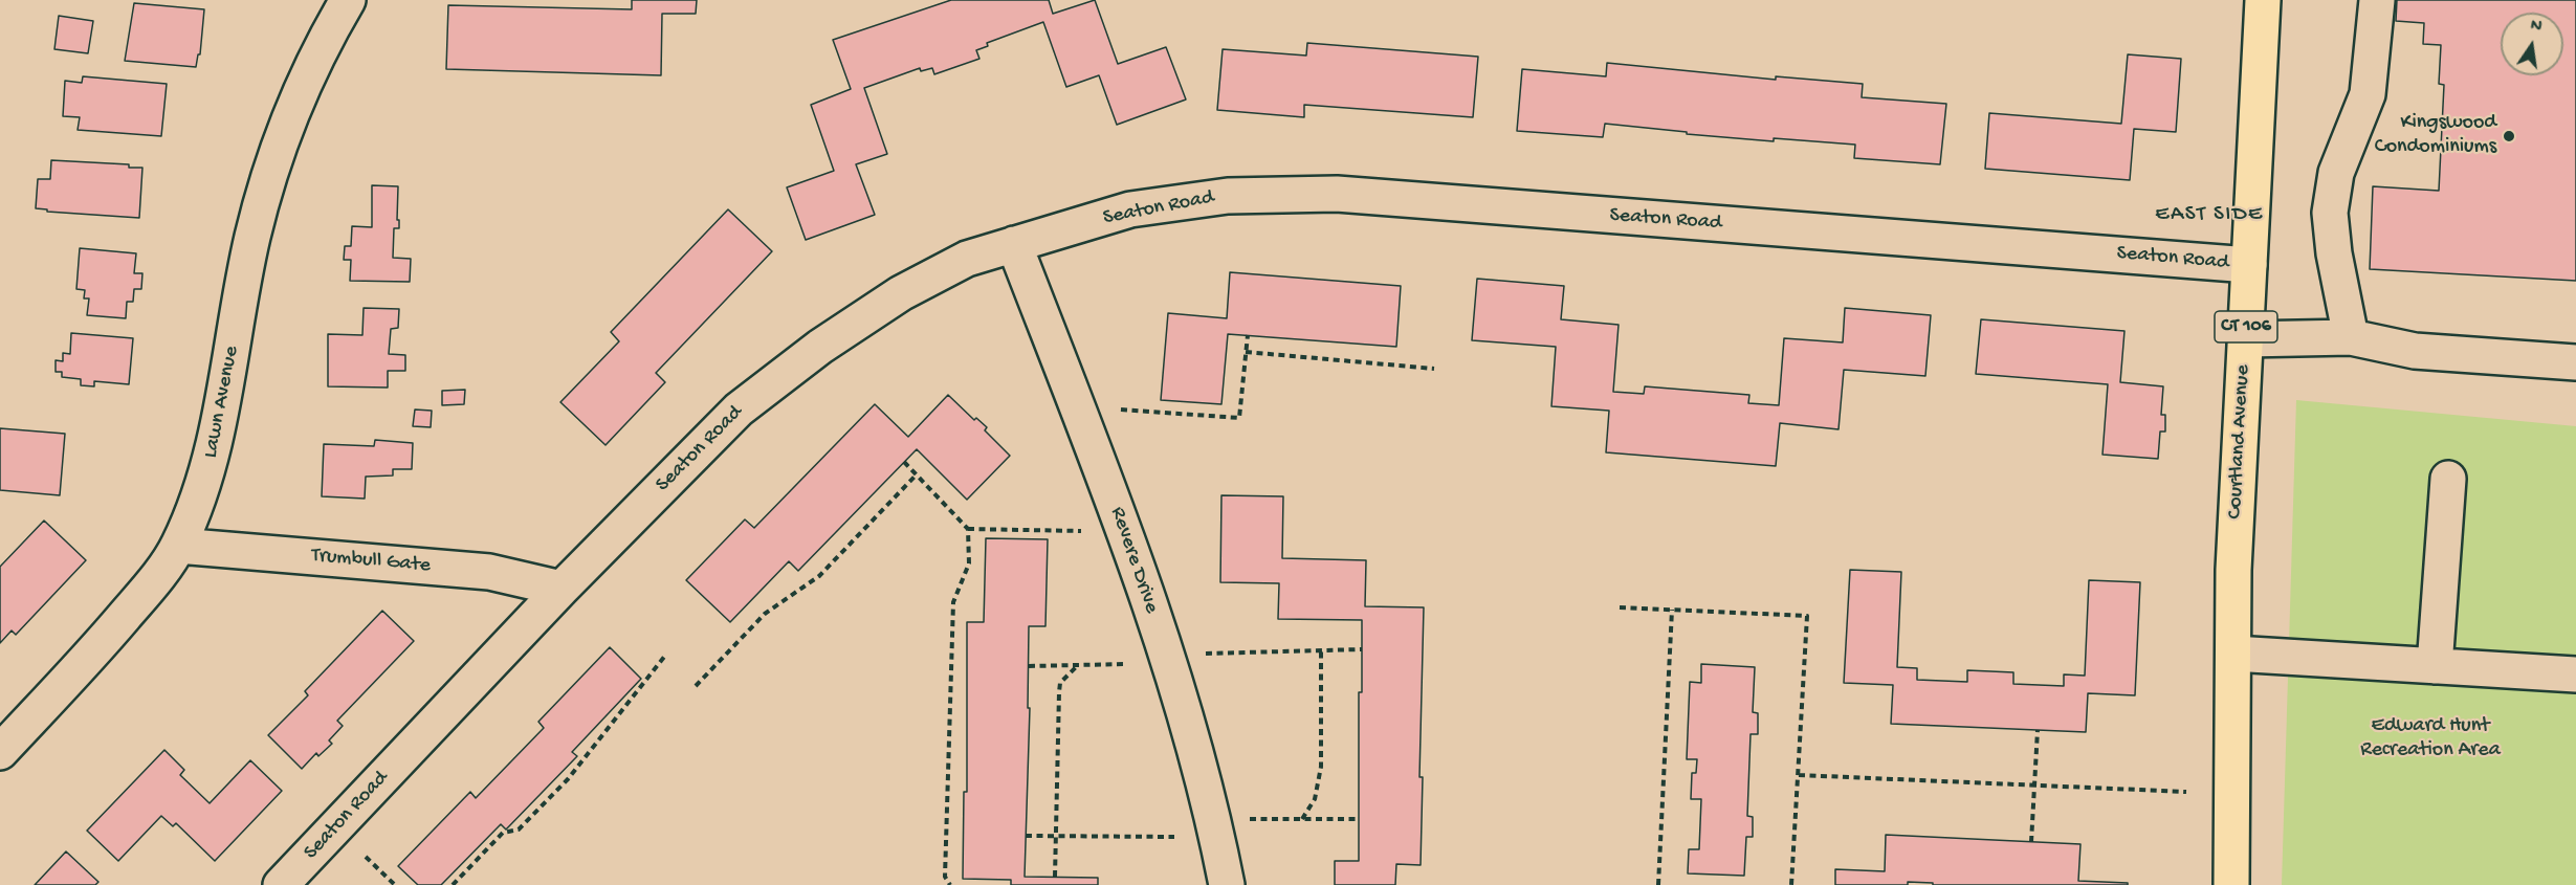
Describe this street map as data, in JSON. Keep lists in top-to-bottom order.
{
  "streets": {
    "main road": ["CT 106", "Courtland Avenue"],
    "street": [
      "Seaton Road",
      "Lawn Avenue",
      "Revere Drive",
      "Trumbull Gate"
    ]
  },
  "crossings": [
    ["Seaton Road", "Courtland Avenue"],
    ["Seaton Road", "Revere Drive"],
    ["Seaton Road", "Trumbull Gate"],
    ["Lawn Avenue", "Trumbull Gate"]
  ],
  "districts": ["EAST SIDE"],
  "parks": ["Edward Hunt Recreation Area"],
  "places": ["Kingswood Condominiums"],
  "north": "top"
}
